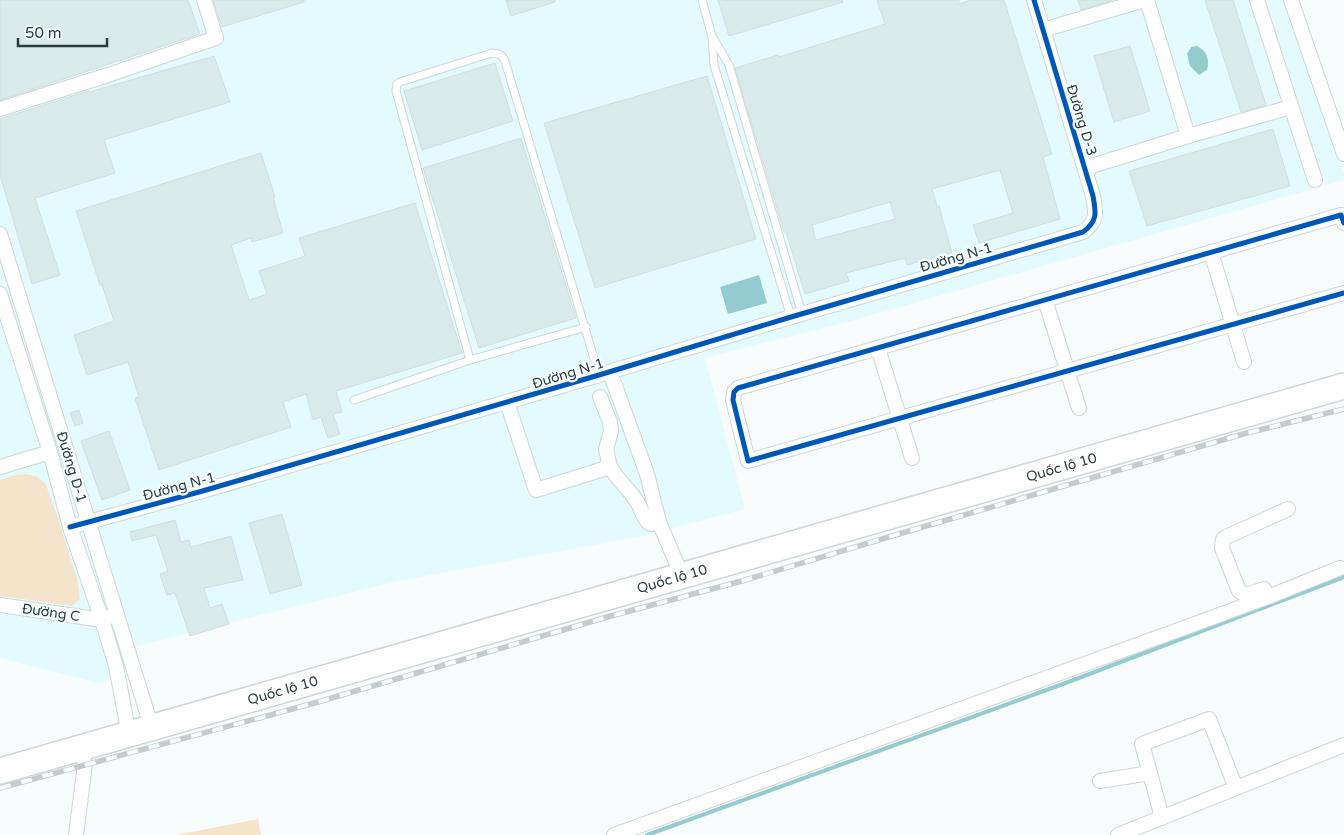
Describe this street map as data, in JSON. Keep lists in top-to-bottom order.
{
  "streets": {
    "highway": ["Quốc lộ 10"],
    "street": [
      "Đường D-3",
      "Đường N-1",
      "Đường D-1",
      "Đường C"
    ]
  },
  "crossings": [
    ["Đường D-3", "Đường N-1"],
    ["Đường N-1", "Đường D-1"],
    ["Đường D-1", "Quốc lộ 10"],
    ["Đường D-1", "Đường C"]
  ],
  "scale_bar": "50 m"
}
